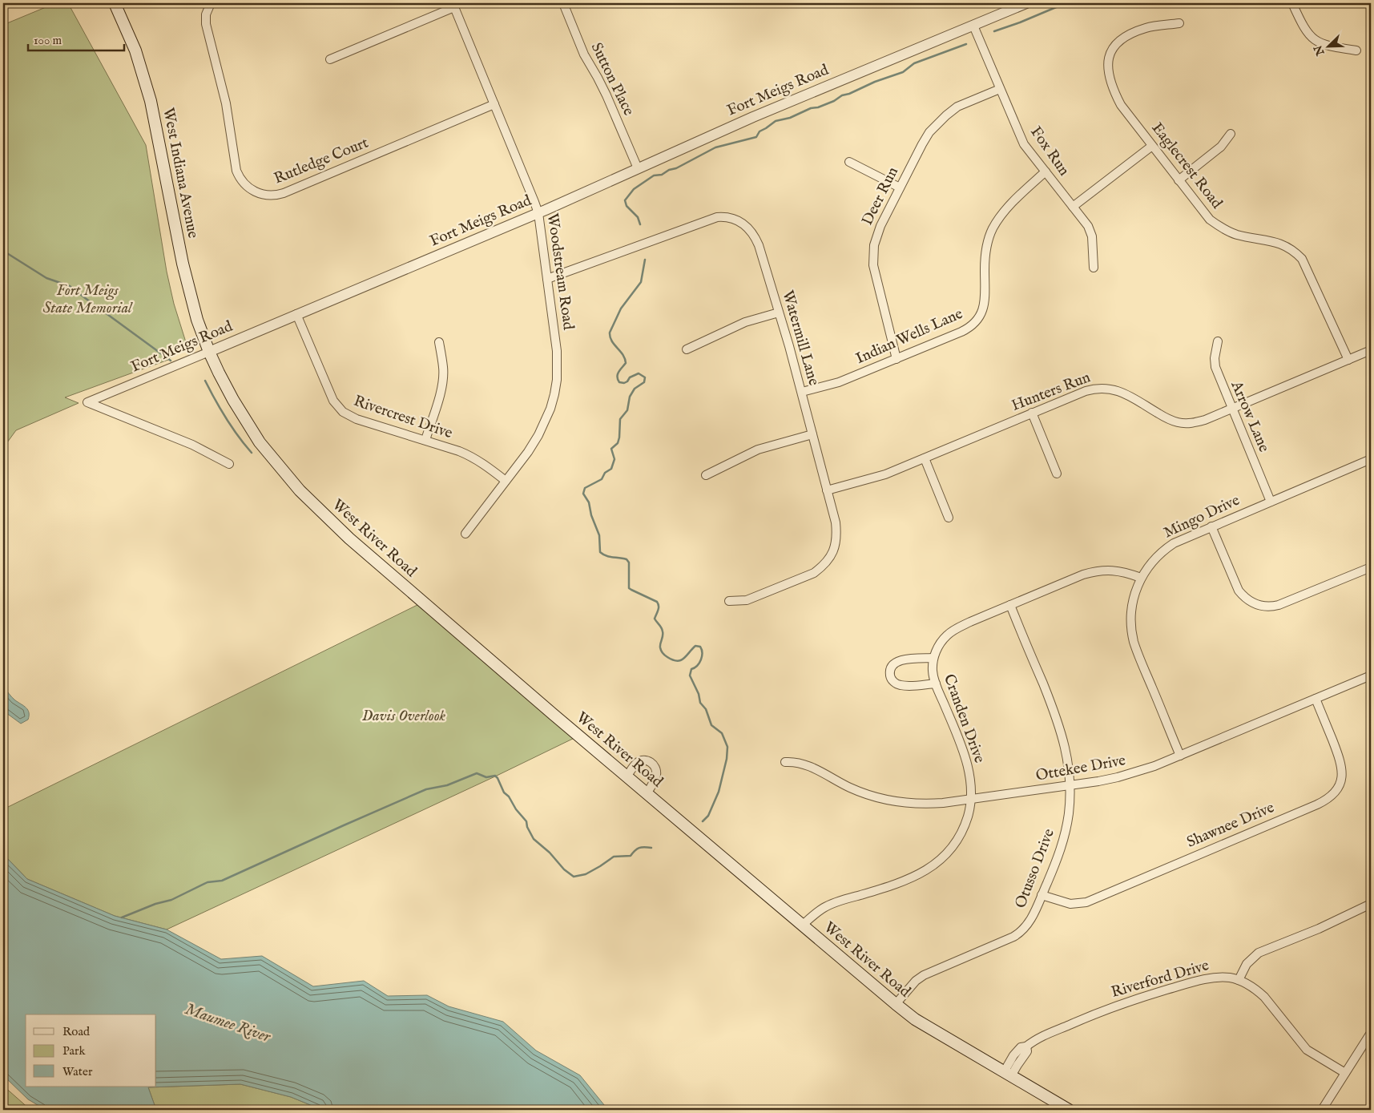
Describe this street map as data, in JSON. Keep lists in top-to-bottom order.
{
  "streets": {
    "main road": ["West Indiana Avenue", "West River Road"],
    "street": [
      "Sutton Place",
      "Fort Meigs Road",
      "Fox Run",
      "Rutledge Court",
      "Eaglecrest Road",
      "Deer Run",
      "Woodstream Road",
      "Indian Wells Lane",
      "Watermill Lane",
      "Hunters Run",
      "Arrow Lane",
      "Rivercrest Drive",
      "Mingo Drive",
      "Cranden Drive",
      "Ottekee Drive",
      "Shawnee Drive",
      "Otusso Drive",
      "Riverford Drive"
    ]
  },
  "crossings": [
    ["Sutton Place", "Fort Meigs Road"],
    ["Fort Meigs Road", "Fox Run"],
    ["Fort Meigs Road", "West Indiana Avenue"],
    ["Fort Meigs Road", "Woodstream Road"],
    ["Fort Meigs Road", "Rivercrest Drive"],
    ["Fort Meigs Road", "West River Road"],
    ["Fox Run", "Deer Run"],
    ["Fox Run", "Indian Wells Lane"],
    ["Rutledge Court", "Woodstream Road"],
    ["Eaglecrest Road", "Hunters Run"],
    ["West Indiana Avenue", "West River Road"],
    ["Deer Run", "Indian Wells Lane"],
    ["Woodstream Road", "Watermill Lane"],
    ["Woodstream Road", "Rivercrest Drive"],
    ["Indian Wells Lane", "Watermill Lane"],
    ["Watermill Lane", "Hunters Run"],
    ["Hunters Run", "Arrow Lane"],
    ["Arrow Lane", "Mingo Drive"],
    ["Mingo Drive", "Cranden Drive"],
    ["Mingo Drive", "Ottekee Drive"],
    ["West River Road", "Cranden Drive"],
    ["West River Road", "Otusso Drive"],
    ["West River Road", "Riverford Drive"],
    ["Cranden Drive", "Ottekee Drive"],
    ["Cranden Drive", "Otusso Drive"],
    ["Ottekee Drive", "Shawnee Drive"],
    ["Ottekee Drive", "Otusso Drive"],
    ["Shawnee Drive", "Otusso Drive"]
  ],
  "water": ["Maumee River"],
  "parks": ["Fort Meigs State Memorial", "Davis Overlook"],
  "legend": ["Road", "Park", "Water"],
  "scale_bar": "100 m",
  "north": "bottom left"
}
